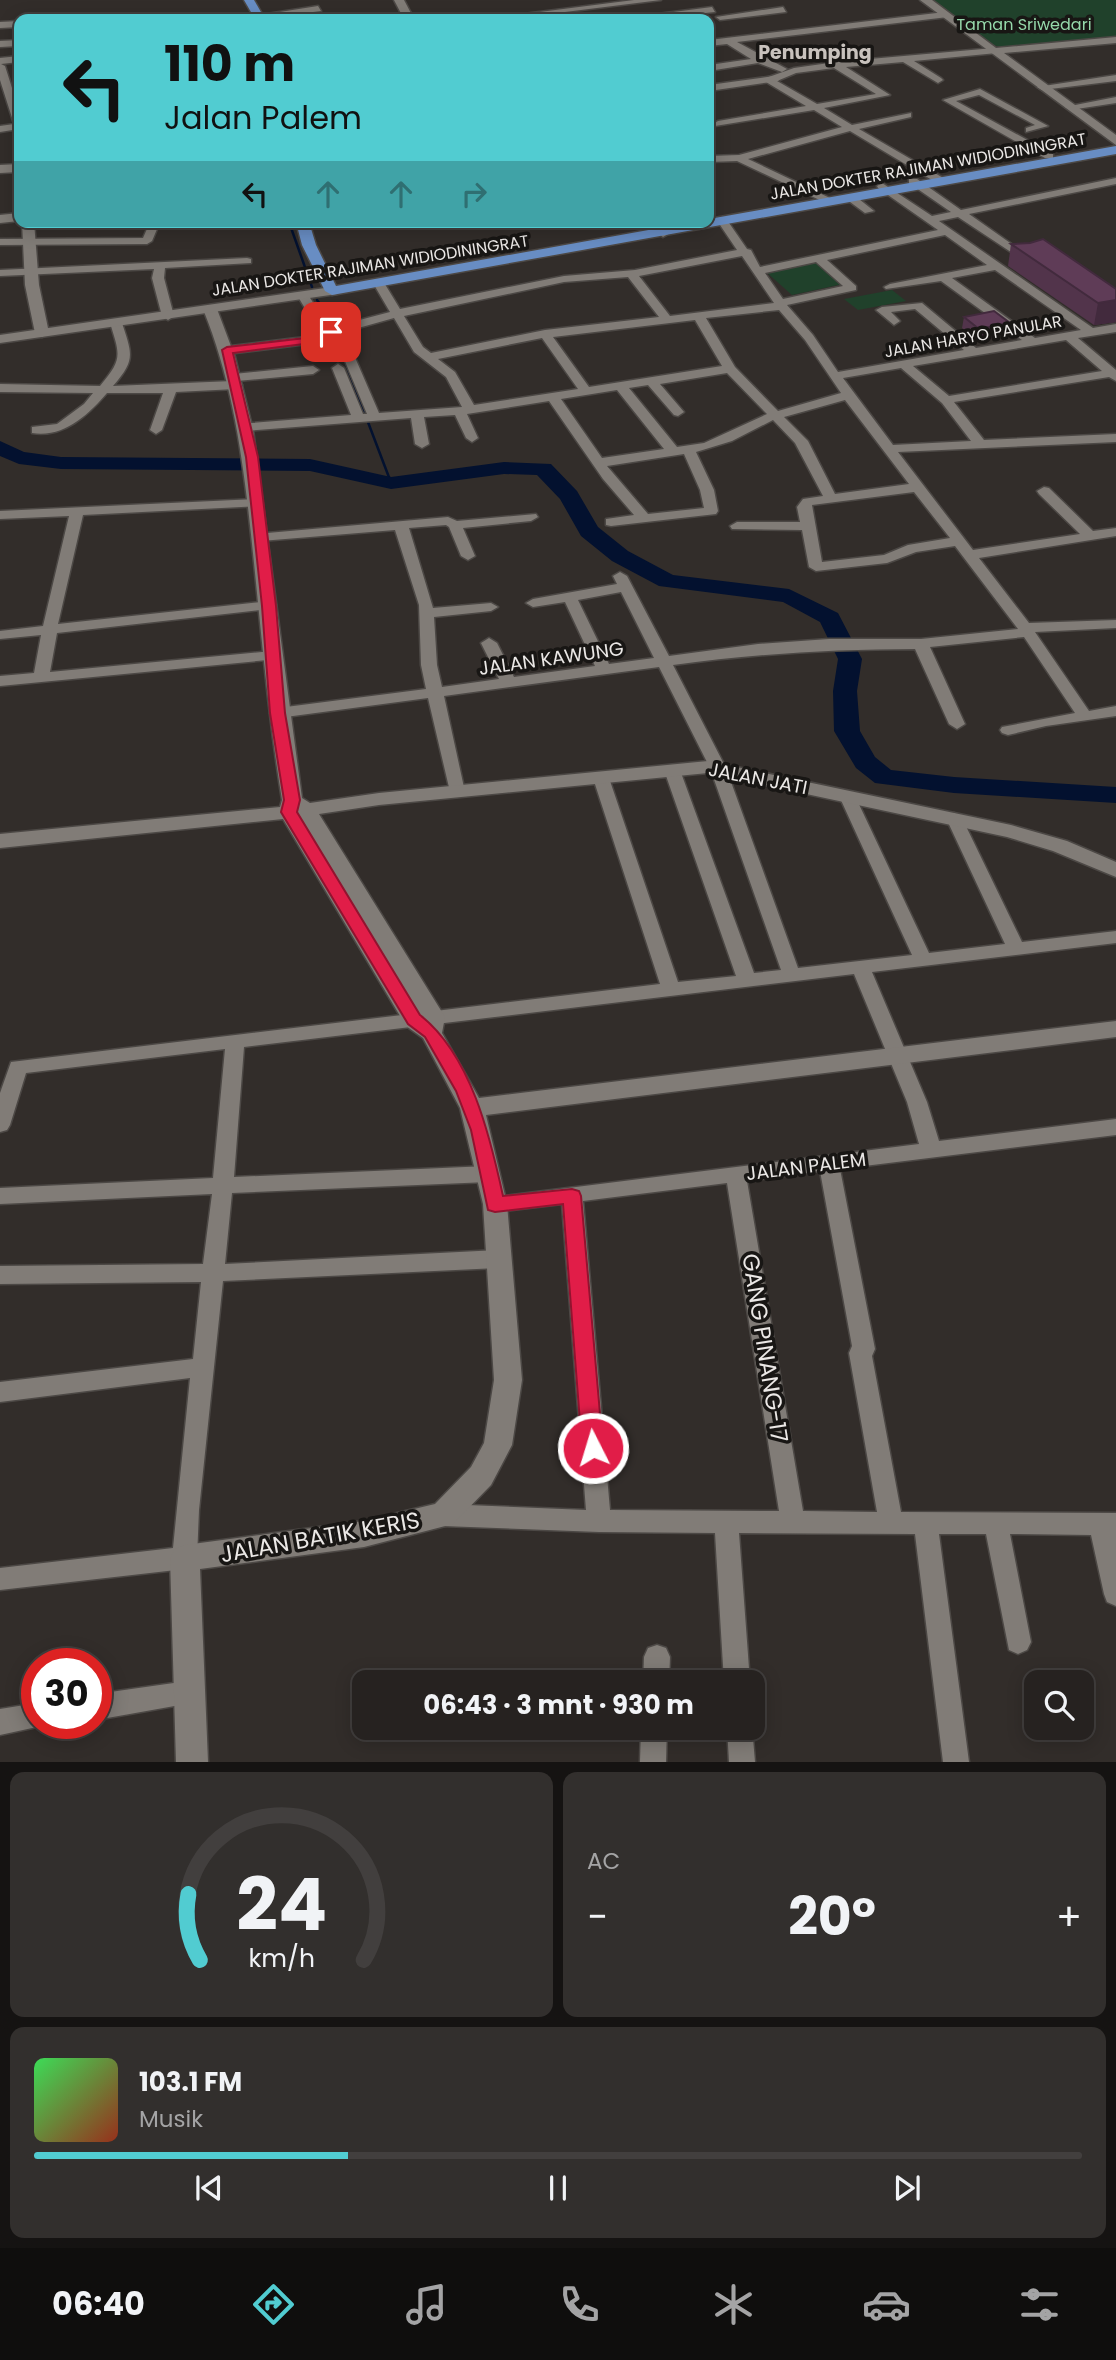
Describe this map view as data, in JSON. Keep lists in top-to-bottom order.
{
  "streets": {
    "main road": ["JALAN DOKTER RAJIMAN WIDIODININGRAT"],
    "street": [
      "JALAN HARYO PANULAR",
      "JALAN KAWUNG",
      "JALAN JATI",
      "JALAN PALEM",
      "GANG PINANG-17",
      "JALAN BATIK KERIS"
    ]
  },
  "crossings": [
    ["JALAN PALEM", "GANG PINANG-17"],
    ["JALAN PALEM", "JALAN BATIK KERIS"]
  ],
  "districts": ["Penumping"],
  "parks": ["Taman Sriwedari"],
  "page": {
    "turn": ["110 m", "Jalan Palem"],
    "limit": "30",
    "trip": "06:43 · 3 mnt · 930 m",
    "tile": "AC",
    "heat": ["−", "20°", "+"],
    "song": ["103.1 FM", "Musik"],
    "tabs": "06:40",
    "gauge": ["24", "km/h"]
  }
}
